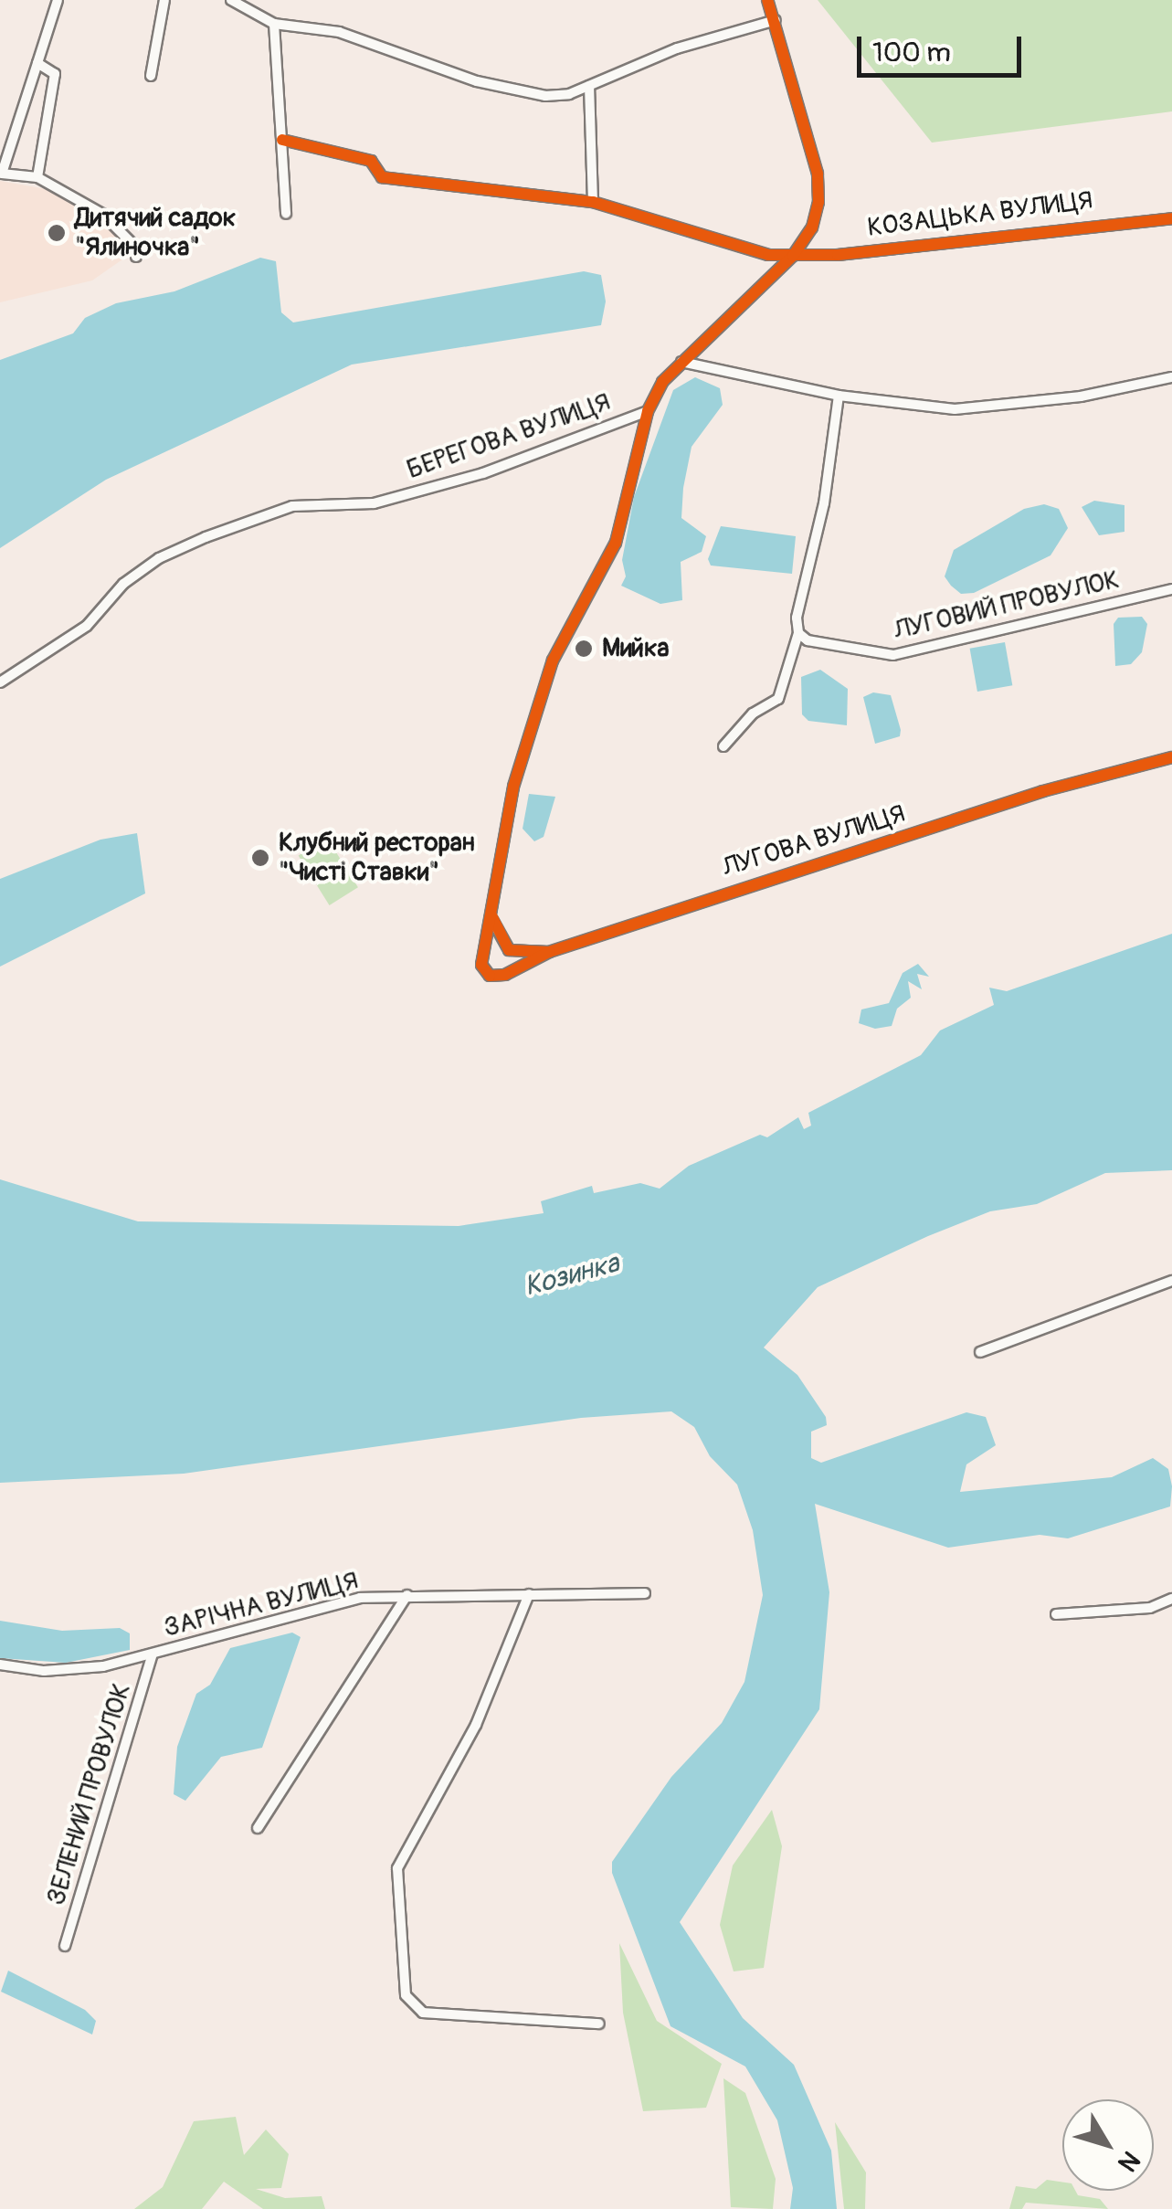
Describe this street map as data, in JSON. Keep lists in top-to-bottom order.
{
  "streets": {
    "street": [
      "КОЗАЦЬКА ВУЛИЦЯ",
      "БЕРЕГОВА ВУЛИЦЯ",
      "ЛУГОВИЙ ПРОВУЛОК",
      "ЛУГОВА ВУЛИЦЯ",
      "ЗАРІЧНА ВУЛИЦЯ",
      "ЗЕЛЕНИЙ ПРОВУЛОК"
    ]
  },
  "crossings": [
    ["ЗАРІЧНА ВУЛИЦЯ", "ЗЕЛЕНИЙ ПРОВУЛОК"]
  ],
  "water": ["Козинка"],
  "places": ["Дитячий садок \"Ялиночка\"", "Мийка", "Клубний ресторан \"Чисті Ставки\""],
  "scale_bar": "100 m",
  "north": "bottom right"
}
